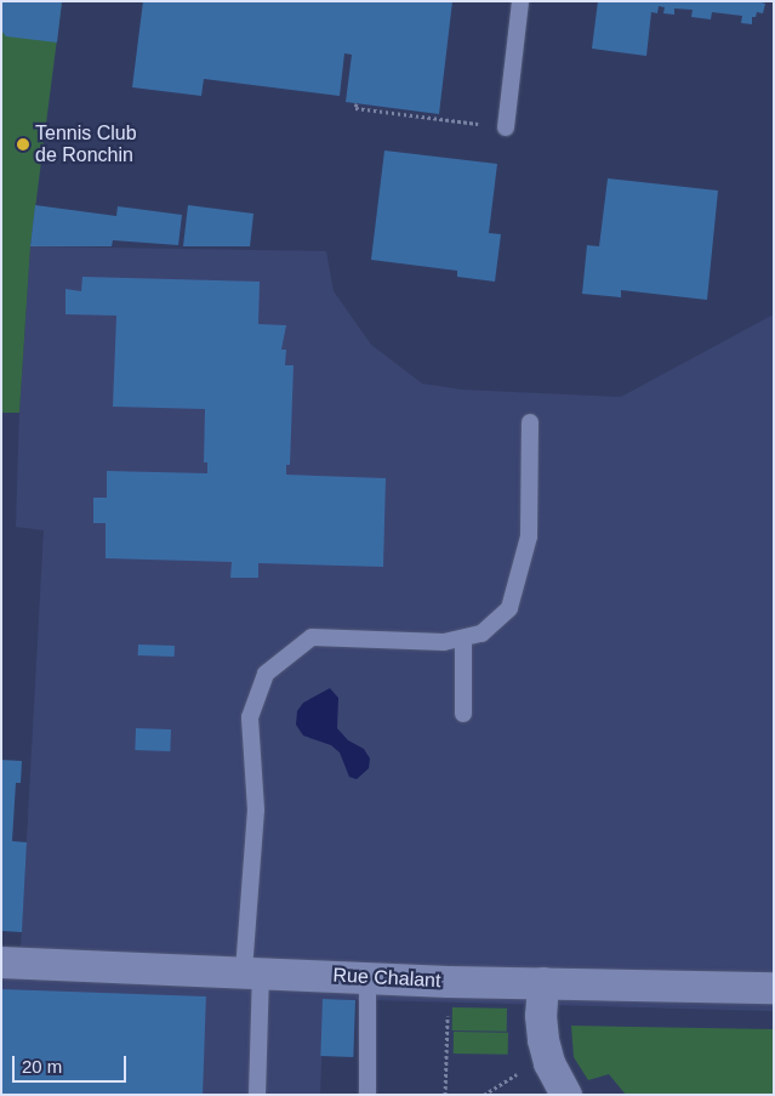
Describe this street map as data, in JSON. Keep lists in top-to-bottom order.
{
  "streets": {
    "street": ["Rue Chalant"]
  },
  "places": ["Tennis Club de Ronchin"],
  "scale_bar": "20 m"
}
